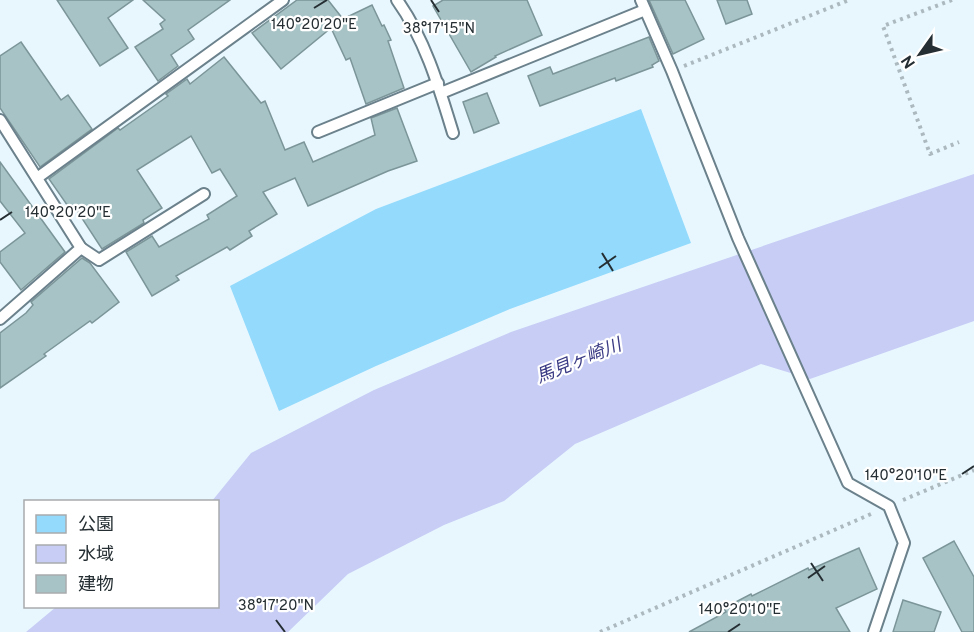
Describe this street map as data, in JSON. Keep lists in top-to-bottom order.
{
  "water": ["馬見ヶ崎川"],
  "legend": ["公園", "水域", "建物"],
  "north": "bottom left",
  "coordinates": [
    "140°20'20\"E",
    "38°17'15\"N",
    "140°20'10\"E",
    "38°17'20\"N"
  ]
}
